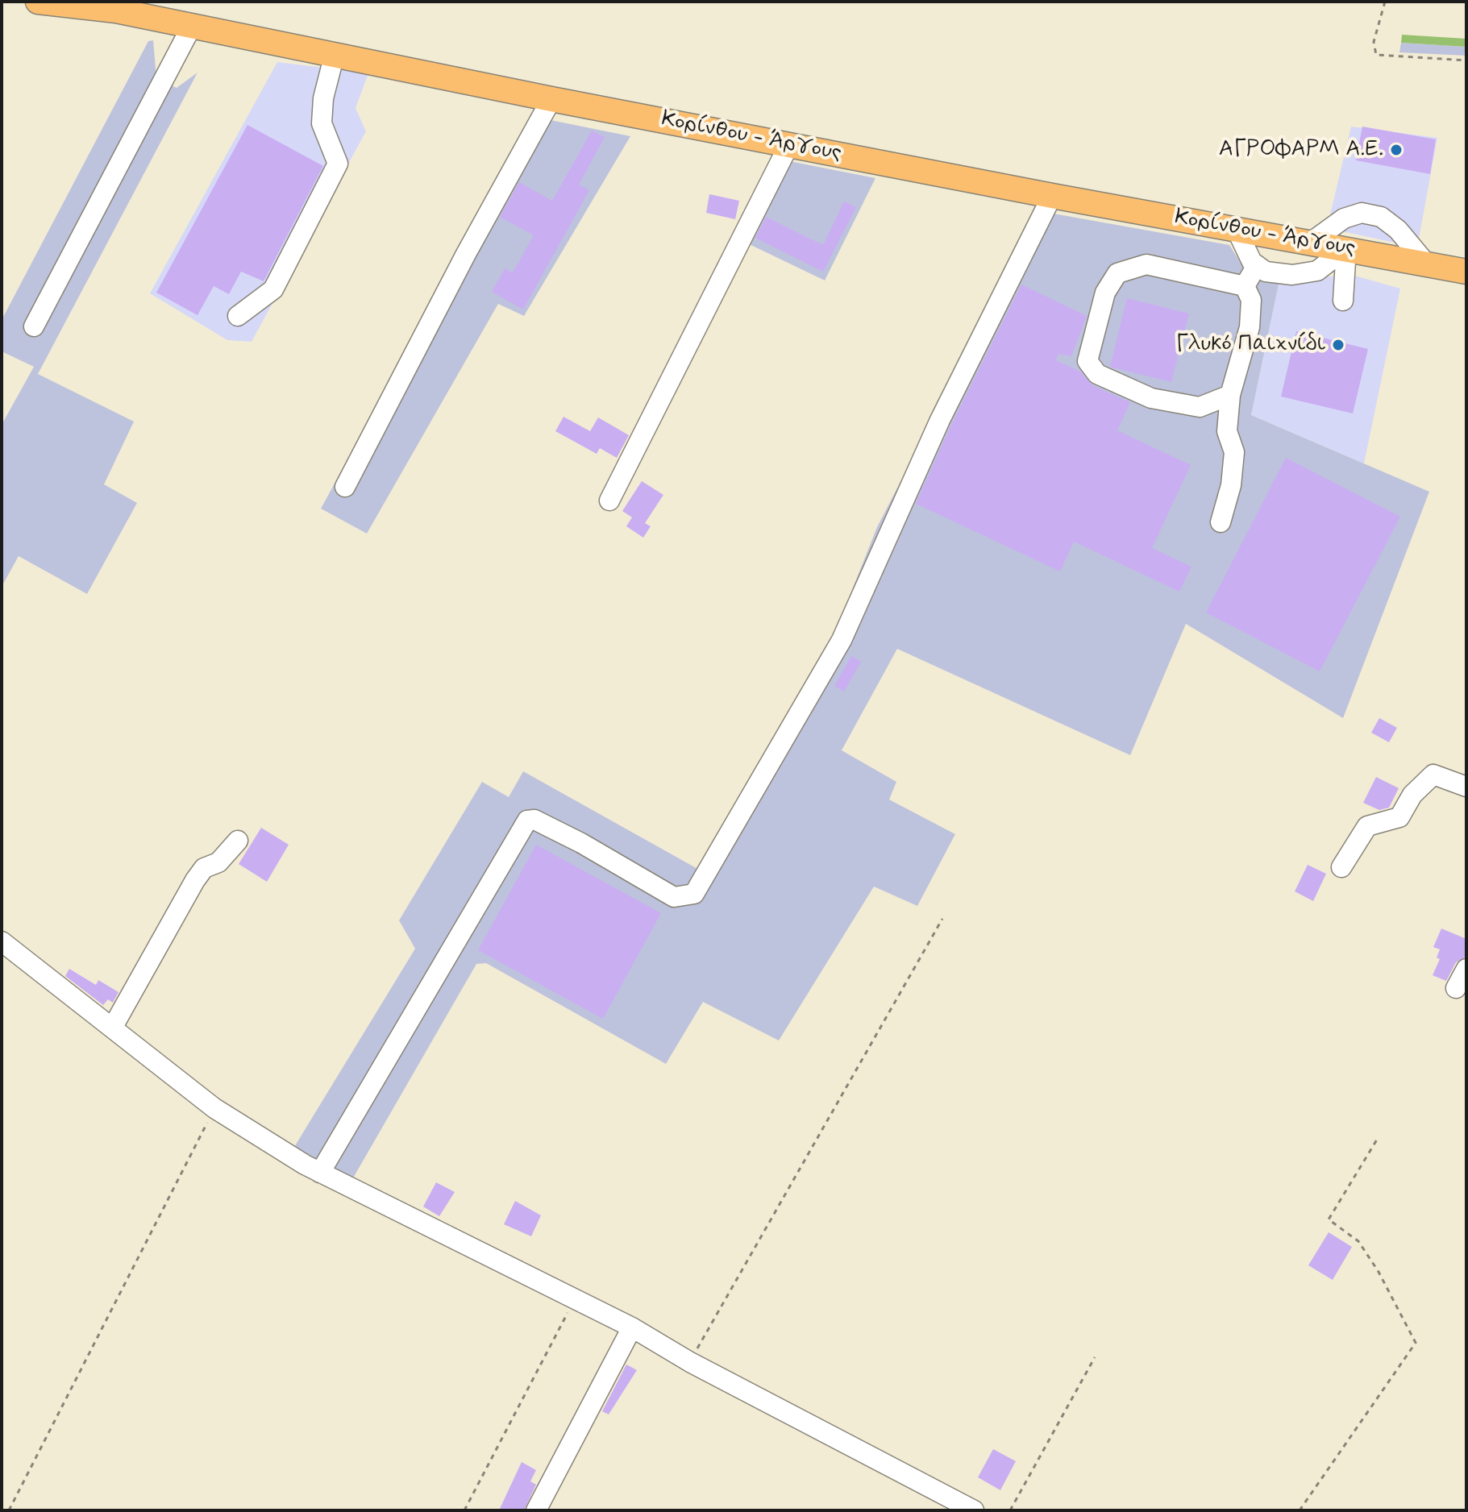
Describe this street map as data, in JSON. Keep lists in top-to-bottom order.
{
  "streets": {
    "main road": ["Κορίνθου - Άργους"]
  },
  "places": ["ΑΓΡΟΦΑΡΜ Α.Ε.", "Γλυκό Παιχνίδι"]
}
